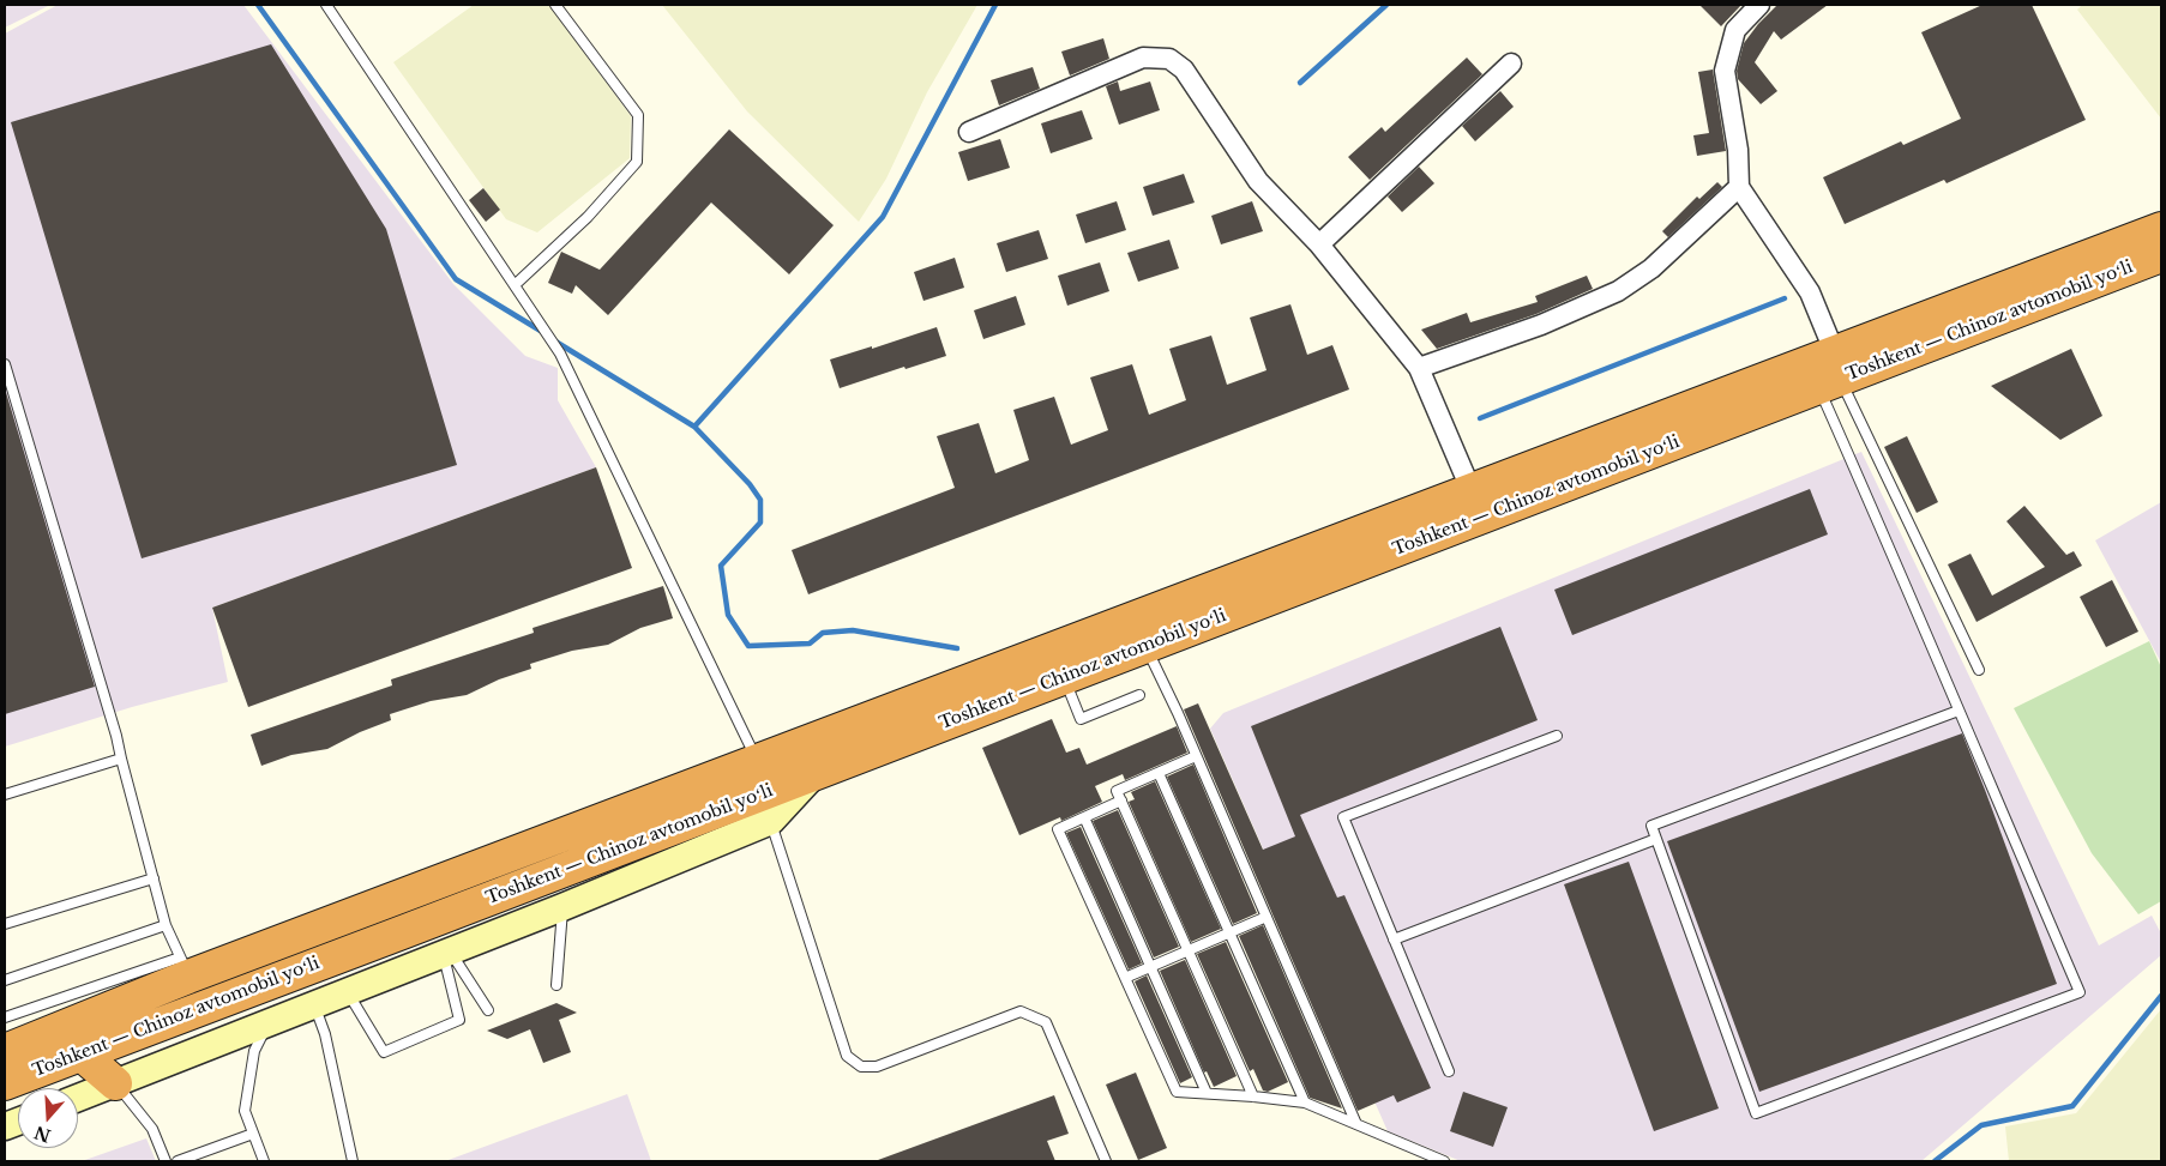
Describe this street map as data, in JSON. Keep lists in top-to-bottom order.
{
  "streets": {
    "highway": ["Toshkent — Chinoz avtomobil yoʻli"]
  },
  "north": "bottom"
}
